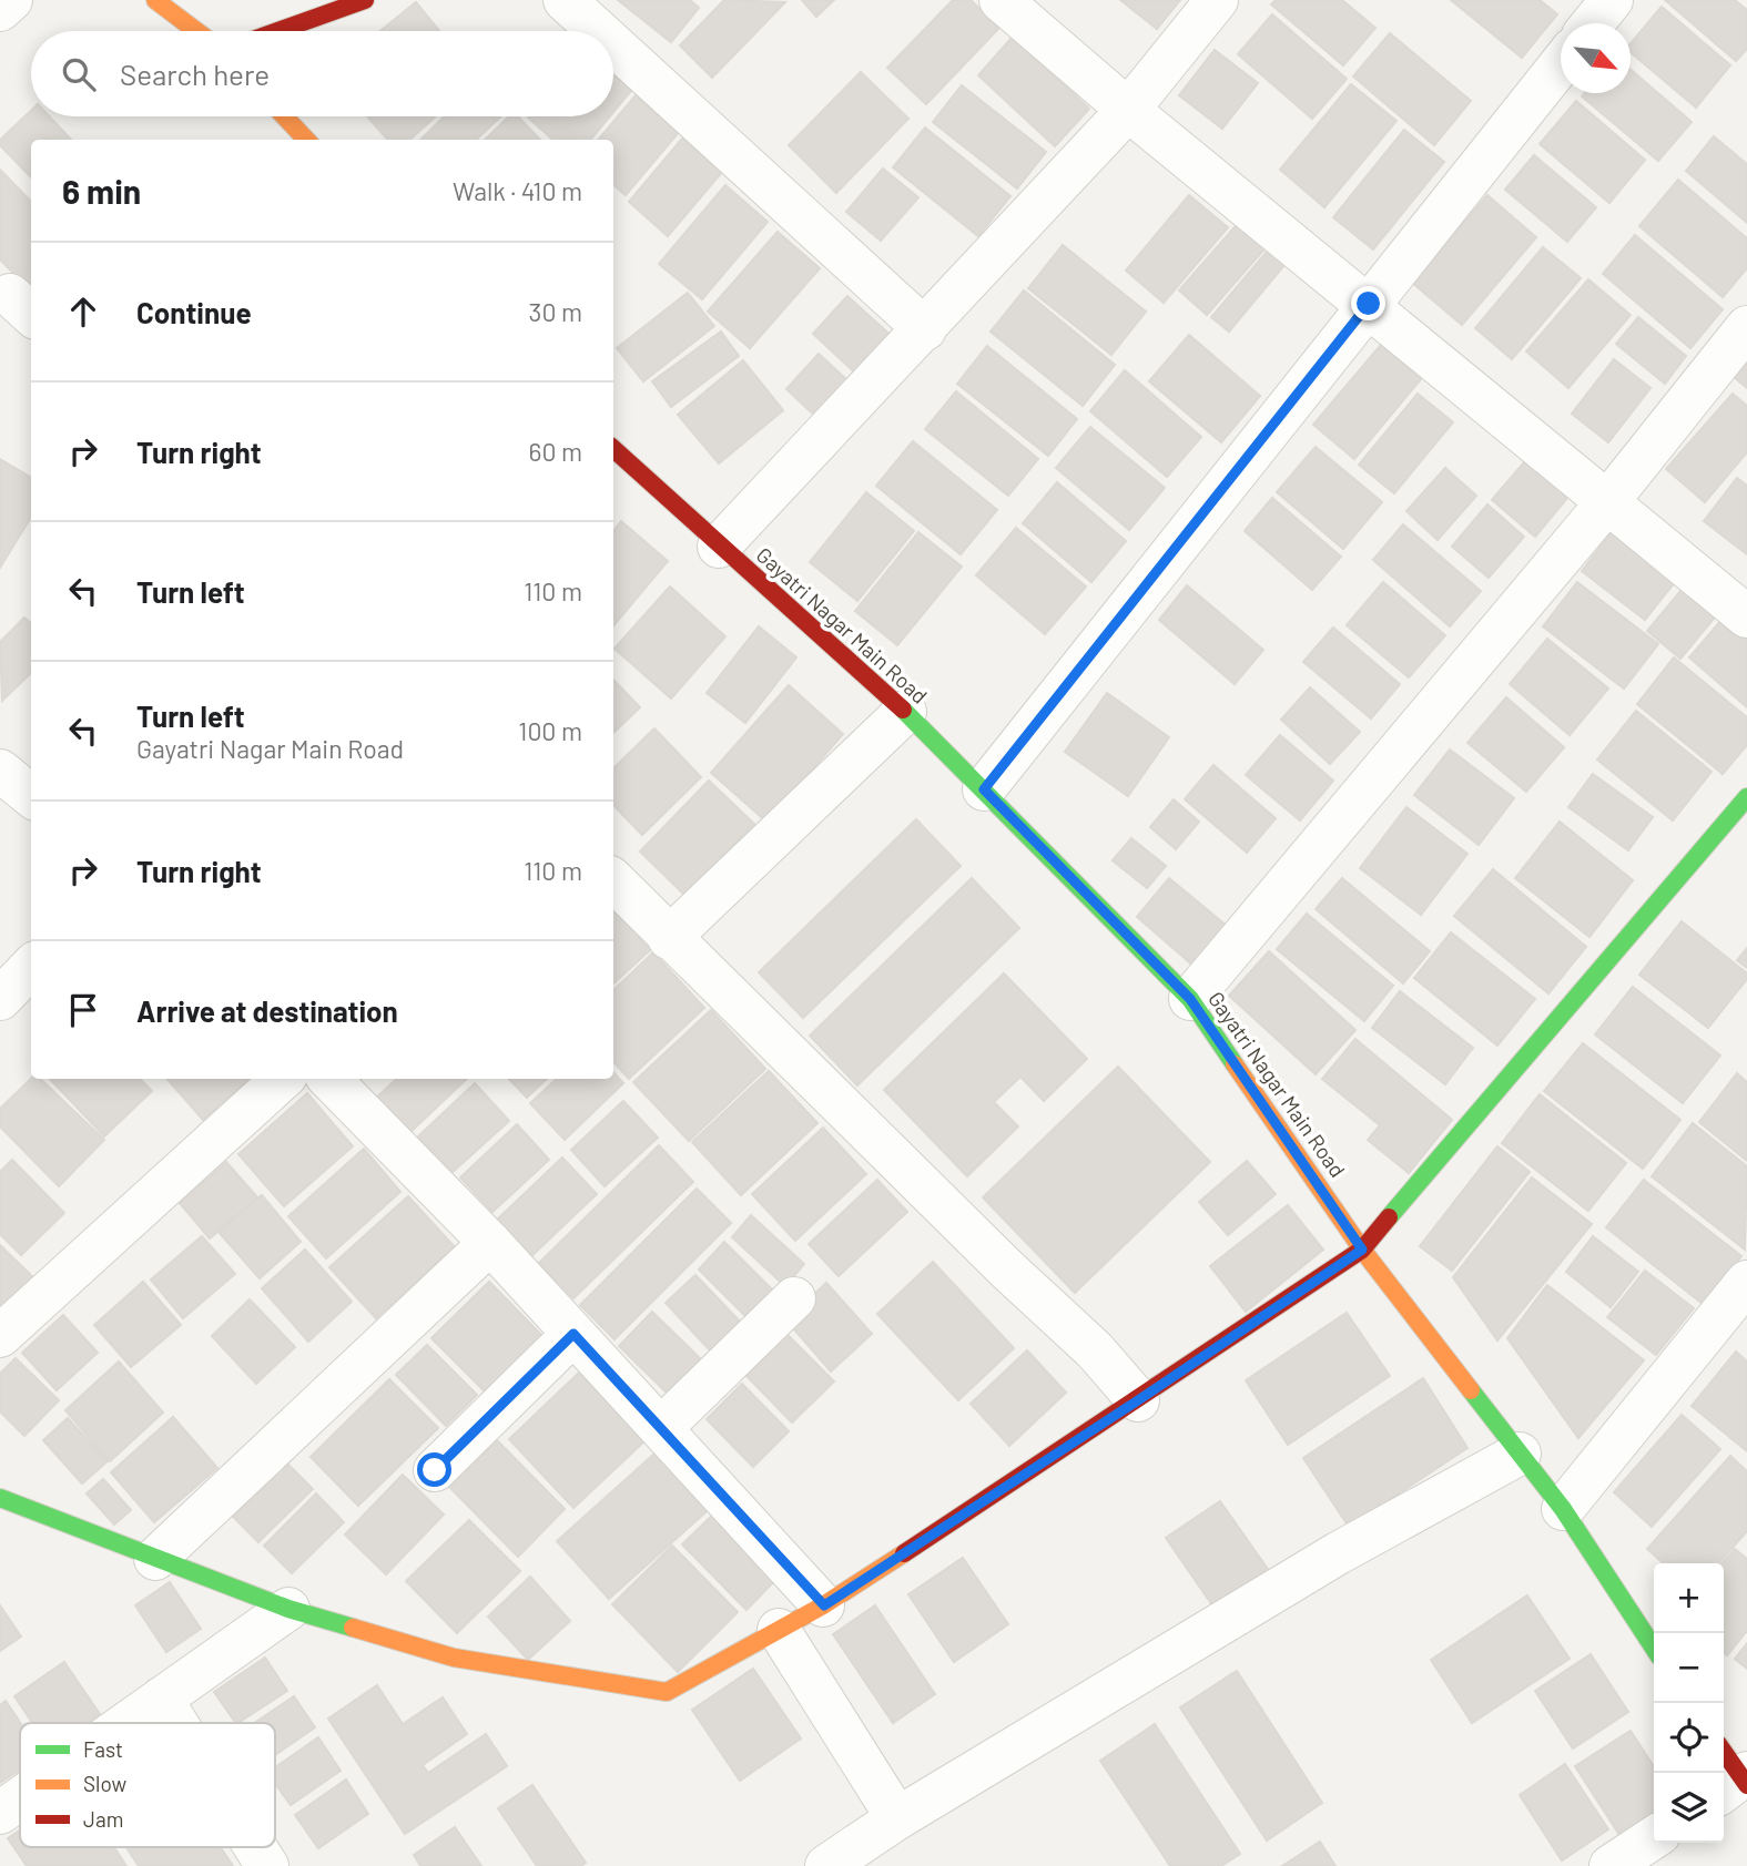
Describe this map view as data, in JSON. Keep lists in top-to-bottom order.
{
  "streets": {
    "street": ["Gayatri Nagar Main Road"]
  },
  "legend": ["Fast", "Slow", "Jam"],
  "north": "bottom right",
  "page": {
    "search": "Search here",
    "heading": ["6 min", "Walk · 410 m"],
    "list": [
      ["Continue", "30 m"],
      ["Turn right", "60 m"],
      ["Turn left", "110 m"],
      ["Turn left", "Gayatri Nagar Main Road", "100 m"],
      ["Turn right", "110 m"],
      "Arrive at destination"
    ],
    "map_buttons": ["+", "−"]
  }
}
